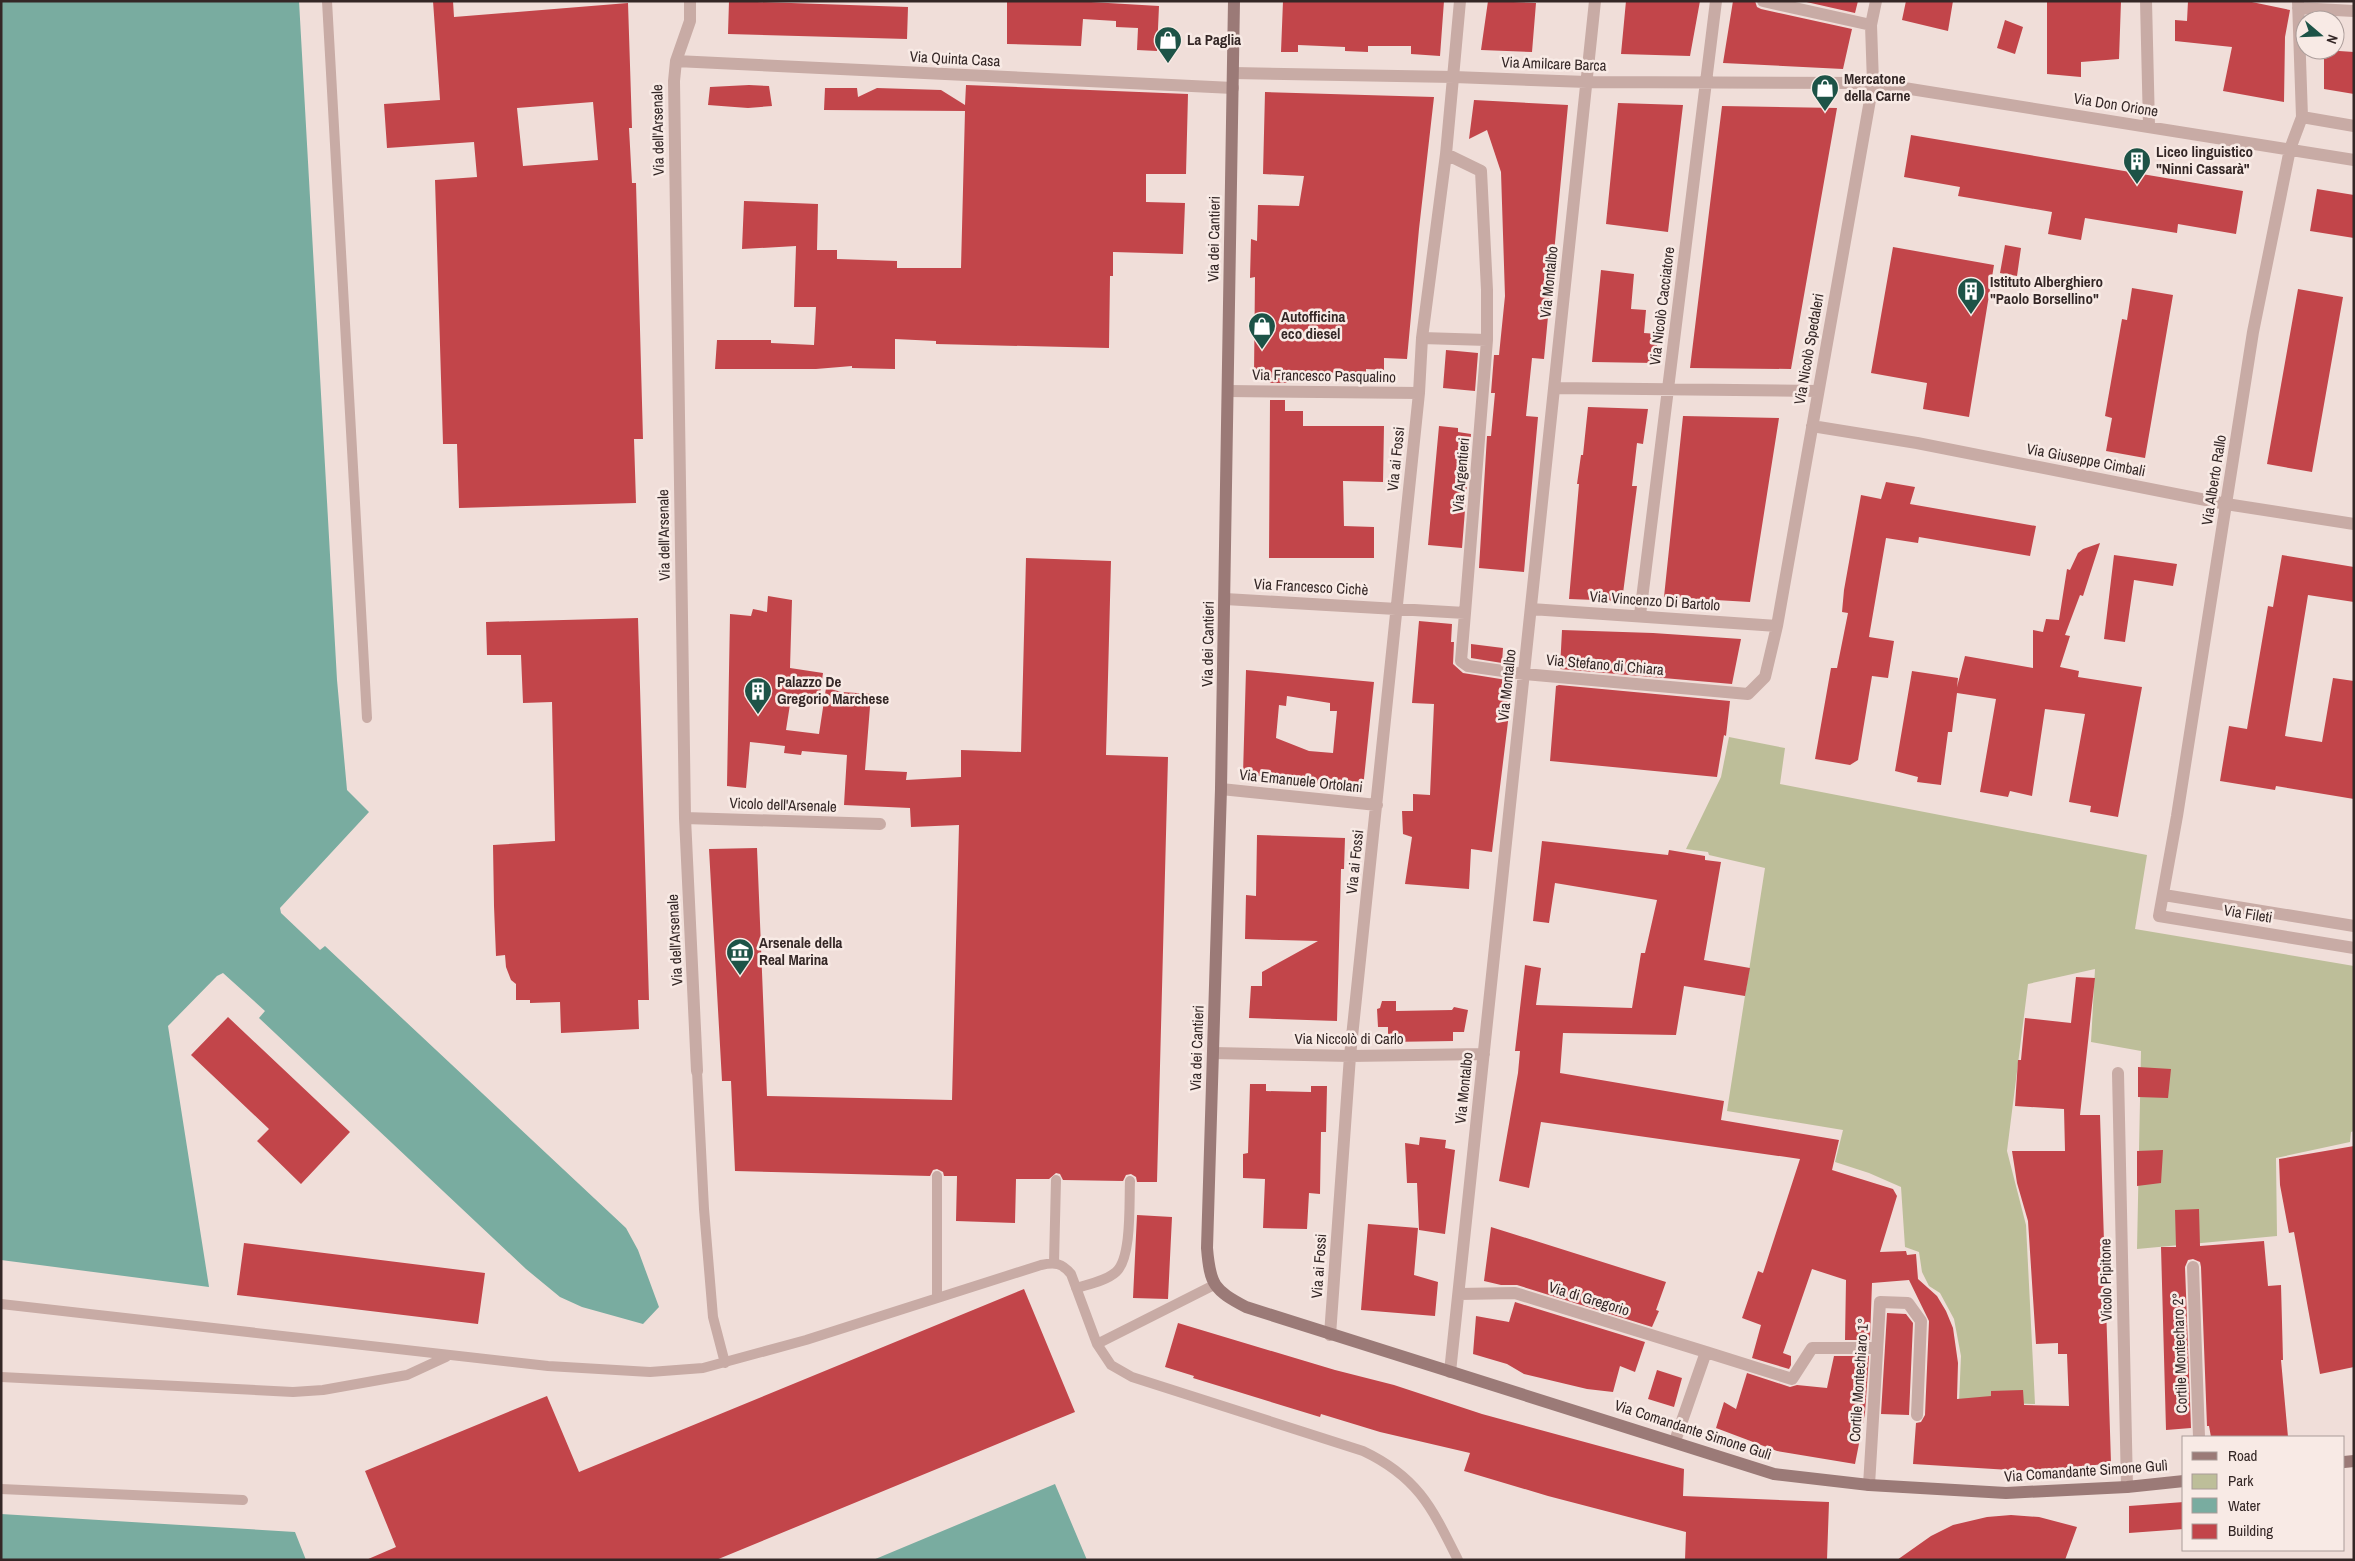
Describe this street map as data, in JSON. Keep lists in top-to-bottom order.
{
  "streets": {
    "main road": ["Via dei Cantieri", "Via Comandante Simone Gulì"],
    "street": [
      "Via Quinta Casa",
      "Via Amilcare Barca",
      "Via Don Orione",
      "Via dell'Arsenale",
      "Via Montalbo",
      "Via Nicolò Cacciatore",
      "Via Nicolò Spedaleri",
      "Via Francesco Pasqualino",
      "Via ai Fossi",
      "Via Giuseppe Cimbali",
      "Via Argentieri",
      "Via Alberto Rallo",
      "Via Francesco Cichè",
      "Via Vincenzo Di Bartolo",
      "Via Stefano di Chiara",
      "Via Emanuele Ortolani",
      "Vicolo dell'Arsenale",
      "Via Fileti",
      "Via Niccolò di Carlo",
      "Vicolo Pipitone",
      "Via di Gregorio",
      "Cortile Montecharo 2°",
      "Cortile Montechiaro 1°"
    ]
  },
  "crossings": [
    ["Via Quinta Casa", "Via dell'Arsenale"],
    ["Via Quinta Casa", "Via dei Cantieri"],
    ["Via Amilcare Barca", "Via Don Orione"],
    ["Via Amilcare Barca", "Via dei Cantieri"],
    ["Via Amilcare Barca", "Via Montalbo"],
    ["Via Amilcare Barca", "Via Nicolò Cacciatore"],
    ["Via Amilcare Barca", "Via Nicolò Spedaleri"],
    ["Via Amilcare Barca", "Via ai Fossi"],
    ["Via Don Orione", "Via Nicolò Spedaleri"],
    ["Via Don Orione", "Via Alberto Rallo"],
    ["Via dell'Arsenale", "Vicolo dell'Arsenale"],
    ["Via dei Cantieri", "Via Francesco Pasqualino"],
    ["Via dei Cantieri", "Via Francesco Cichè"],
    ["Via dei Cantieri", "Via Emanuele Ortolani"],
    ["Via dei Cantieri", "Via Niccolò di Carlo"],
    ["Via dei Cantieri", "Via Comandante Simone Gulì"],
    ["Via Montalbo", "Via Vincenzo Di Bartolo"],
    ["Via Montalbo", "Via Stefano di Chiara"],
    ["Via Montalbo", "Via Niccolò di Carlo"],
    ["Via Montalbo", "Via di Gregorio"],
    ["Via Montalbo", "Via Comandante Simone Gulì"],
    ["Via Nicolò Cacciatore", "Via Vincenzo Di Bartolo"],
    ["Via Nicolò Spedaleri", "Via Giuseppe Cimbali"],
    ["Via Nicolò Spedaleri", "Via Vincenzo Di Bartolo"],
    ["Via Nicolò Spedaleri", "Via Stefano di Chiara"],
    ["Via Francesco Pasqualino", "Via ai Fossi"],
    ["Via ai Fossi", "Via Argentieri"],
    ["Via ai Fossi", "Via Francesco Cichè"],
    ["Via ai Fossi", "Via Emanuele Ortolani"],
    ["Via ai Fossi", "Via Niccolò di Carlo"],
    ["Via ai Fossi", "Via Comandante Simone Gulì"],
    ["Via Giuseppe Cimbali", "Via Alberto Rallo"],
    ["Via Argentieri", "Via Francesco Cichè"],
    ["Via Argentieri", "Via Stefano di Chiara"],
    ["Via Alberto Rallo", "Via Fileti"],
    ["Vicolo Pipitone", "Via Comandante Simone Gulì"],
    ["Via di Gregorio", "Cortile Montechiaro 1°"],
    ["Cortile Montechiaro 1°", "Via Comandante Simone Gulì"]
  ],
  "places": {
    "shop": ["La Paglia", "Mercatone della Carne", "Autofficina eco diesel"],
    "building": ["Liceo linguistico \"Ninni Cassarà\"", "Istituto Alberghiero \"Paolo Borsellino\"", "Palazzo De Gregorio Marchese"],
    "museum": ["Arsenale della Real Marina"]
  },
  "legend": [
    "Road",
    "Park",
    "Water",
    "Building"
  ],
  "north": "right"
}
